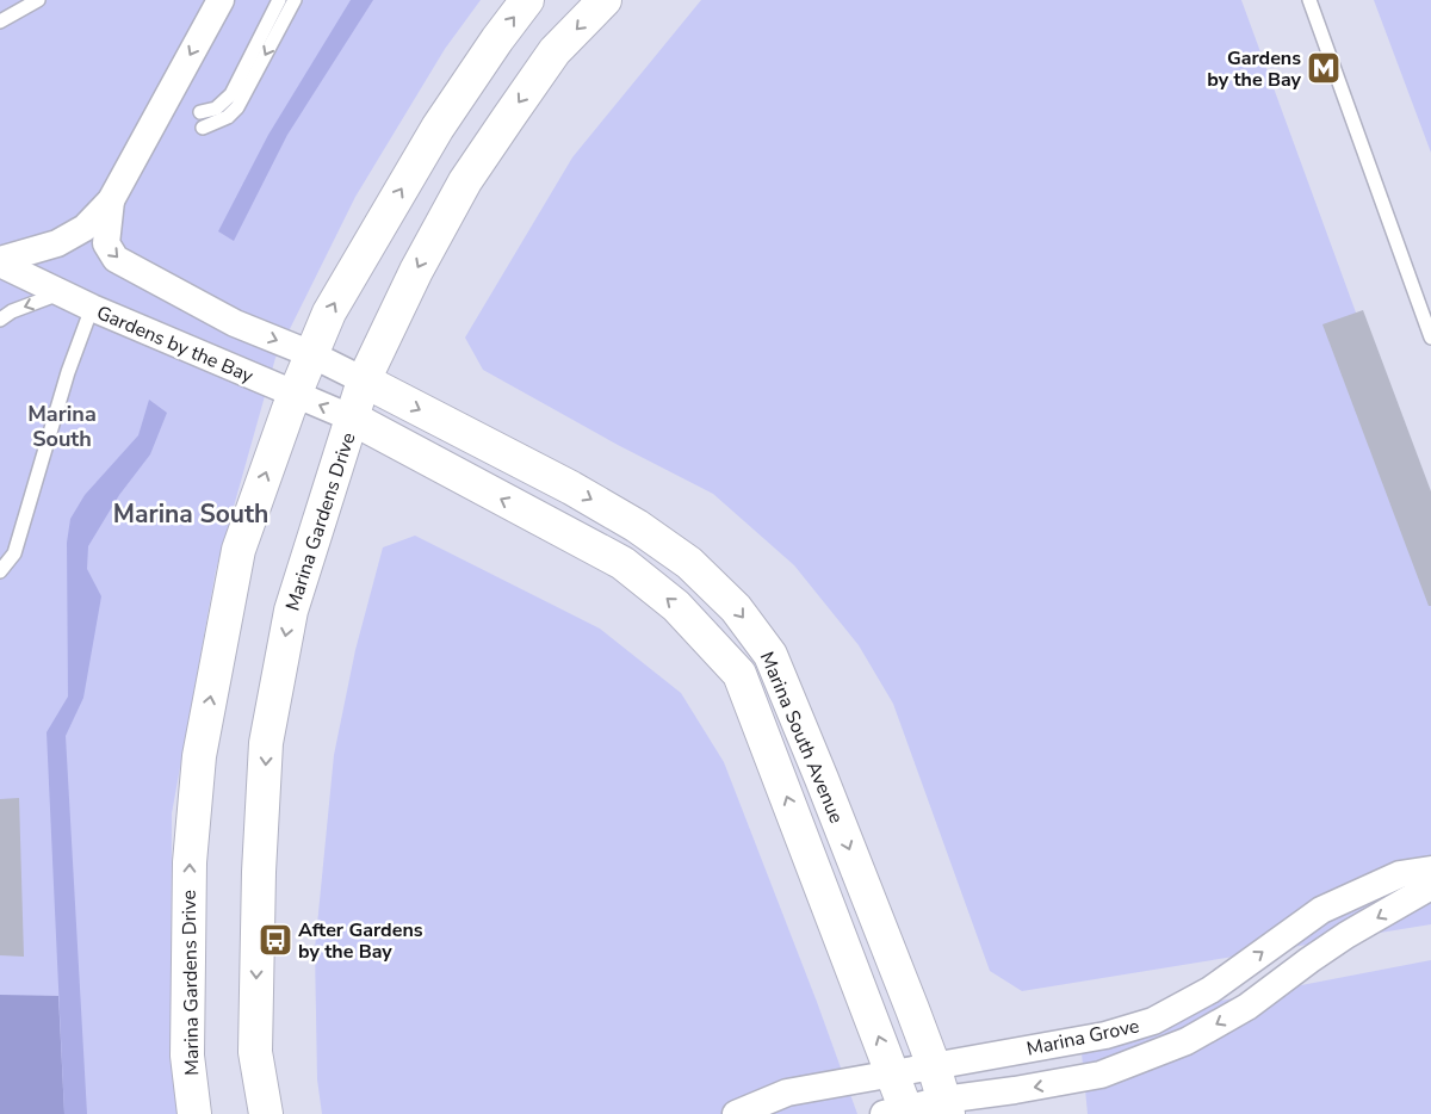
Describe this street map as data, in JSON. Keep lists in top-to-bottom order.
{
  "streets": {
    "main road": ["Marina Gardens Drive", "Marina South Avenue"],
    "street": ["Gardens by the Bay", "Marina Grove"]
  },
  "crossings": [
    ["Gardens by the Bay", "Marina Gardens Drive"],
    ["Gardens by the Bay", "Marina South Avenue"],
    ["Marina Gardens Drive", "Marina South Avenue"],
    ["Marina South Avenue", "Marina Grove"]
  ],
  "districts": ["Marina South", "Marina South"],
  "places": {
    "metro station": ["Gardens by the Bay"],
    "bus stop": ["After Gardens by the Bay"]
  }
}
